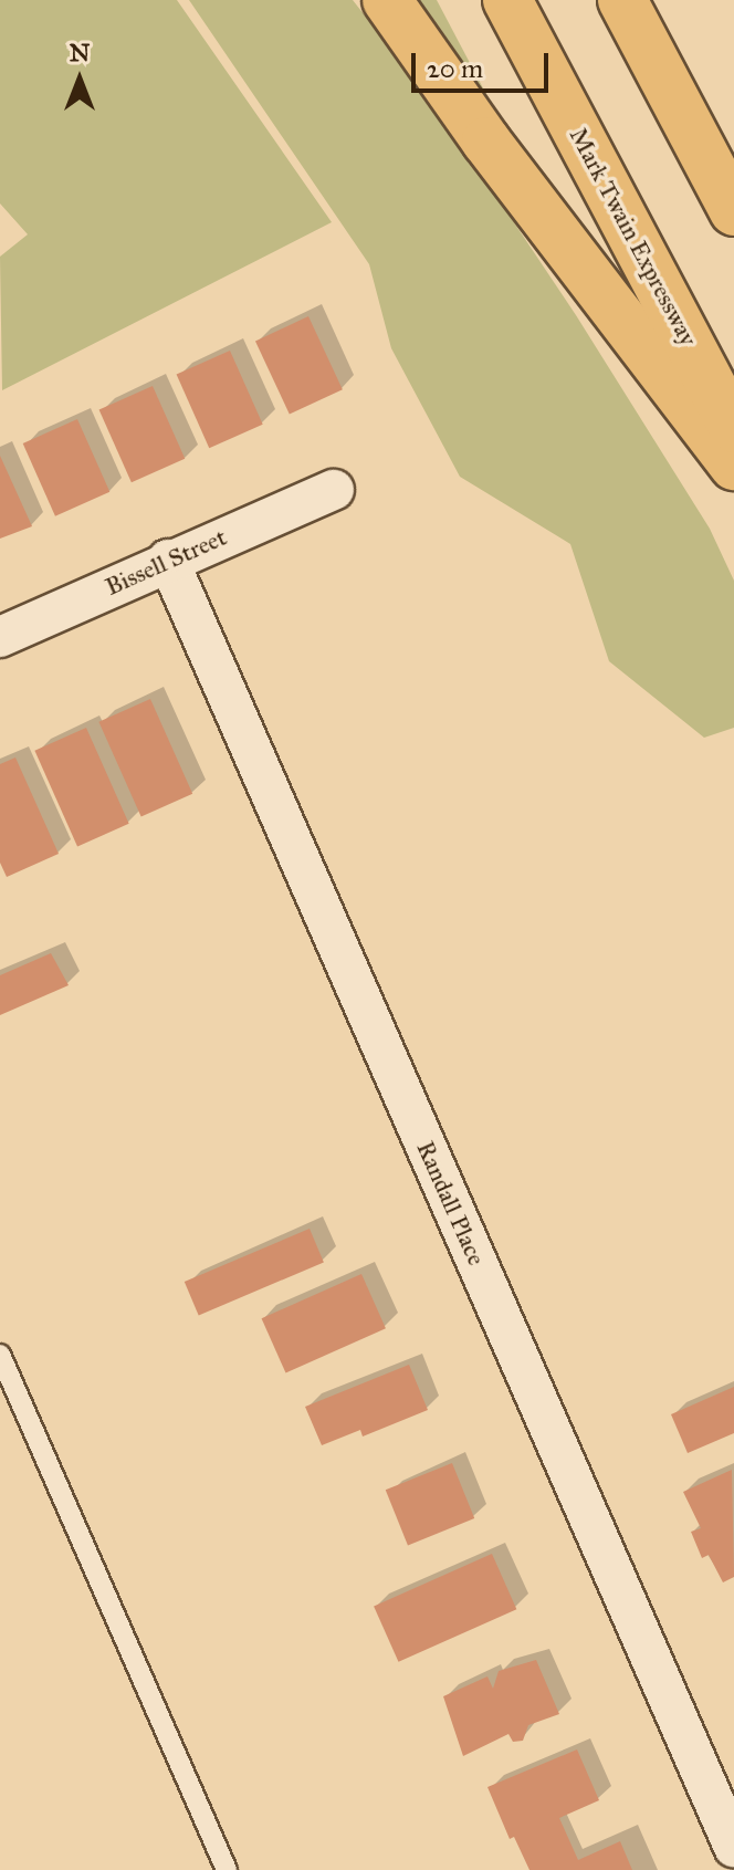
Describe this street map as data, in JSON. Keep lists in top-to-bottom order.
{
  "streets": {
    "highway": ["Mark Twain Expressway"],
    "street": ["Bissell Street", "Randall Place"]
  },
  "crossings": [
    ["Bissell Street", "Randall Place"]
  ],
  "scale_bar": "20 m",
  "north": "top"
}
